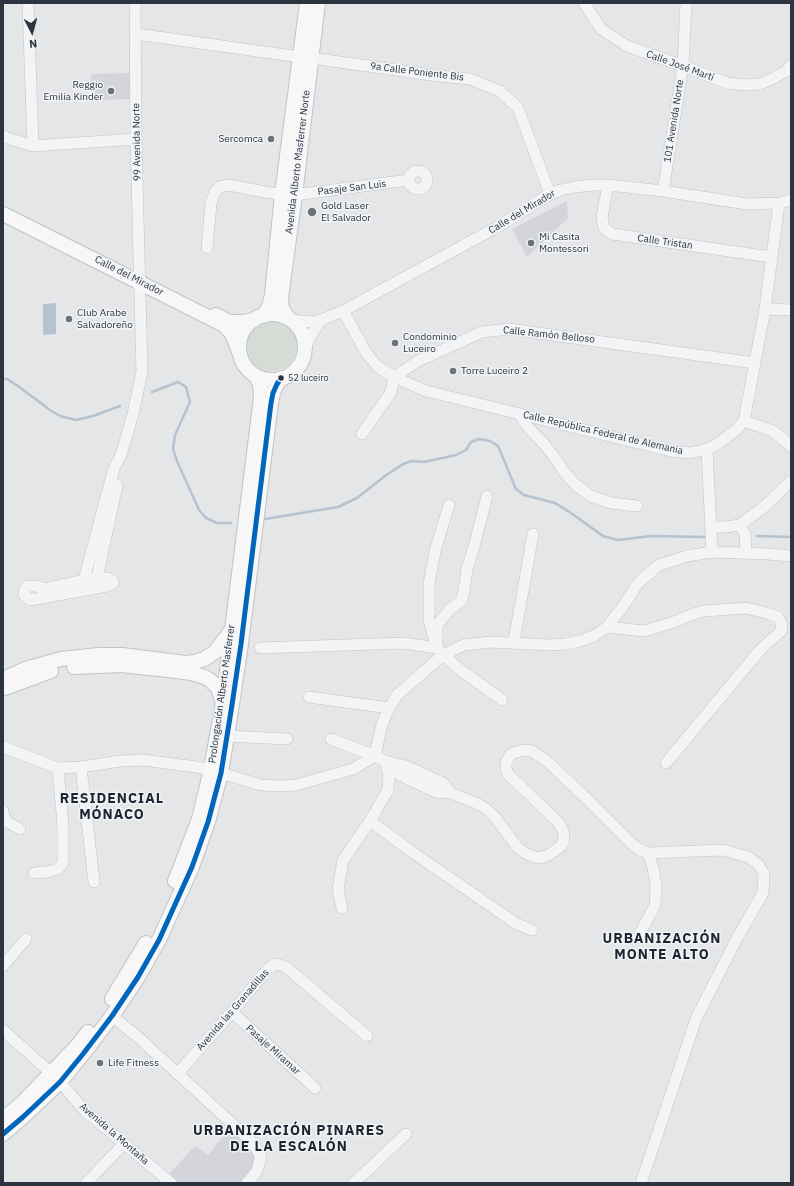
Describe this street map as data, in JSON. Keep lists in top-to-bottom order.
{
  "streets": {
    "main road": ["Avenida Alberto Masferrer Norte", "Calle del Mirador", "Prolongación Alberto Masferrer"],
    "street": [
      "Calle José Martí",
      "9a Calle Poniente Bis",
      "101 Avenida Norte",
      "99 Avenida Norte",
      "Pasaje San Luis",
      "Calle Tristan",
      "Calle Ramón Belloso",
      "Calle República Federal de Alemania",
      "Avenida las Granadillas",
      "Pasaje Miramar",
      "Avenida la Montaña"
    ]
  },
  "crossings": [
    ["Calle José Martí", "101 Avenida Norte"],
    ["9a Calle Poniente Bis", "99 Avenida Norte"],
    ["9a Calle Poniente Bis", "Avenida Alberto Masferrer Norte"],
    ["9a Calle Poniente Bis", "Calle del Mirador"],
    ["101 Avenida Norte", "Calle del Mirador"],
    ["99 Avenida Norte", "Calle del Mirador"],
    ["Avenida Alberto Masferrer Norte", "Pasaje San Luis"],
    ["Avenida Alberto Masferrer Norte", "Calle del Mirador"],
    ["Avenida Alberto Masferrer Norte", "Prolongación Alberto Masferrer"],
    ["Calle del Mirador", "Calle Tristan"],
    ["Calle del Mirador", "Calle República Federal de Alemania"],
    ["Calle del Mirador", "Prolongación Alberto Masferrer"],
    ["Calle Ramón Belloso", "Calle República Federal de Alemania"],
    ["Prolongación Alberto Masferrer", "Avenida la Montaña"],
    ["Avenida las Granadillas", "Pasaje Miramar"]
  ],
  "districts": ["RESIDENCIAL MÓNACO", "URBANIZACIÓN MONTE ALTO", "URBANIZACIÓN PINARES DE LA ESCALÓN"],
  "places": [
    "Reggio Emilia Kinder",
    "Sercomca",
    "Gold Laser El Salvador",
    "Mi Casita Montessori",
    "Club Arabe Salvadoreño",
    "Condominio Luceiro",
    "Torre Luceiro 2",
    "52 luceiro",
    "Life Fitness"
  ],
  "north": "bottom"
}
